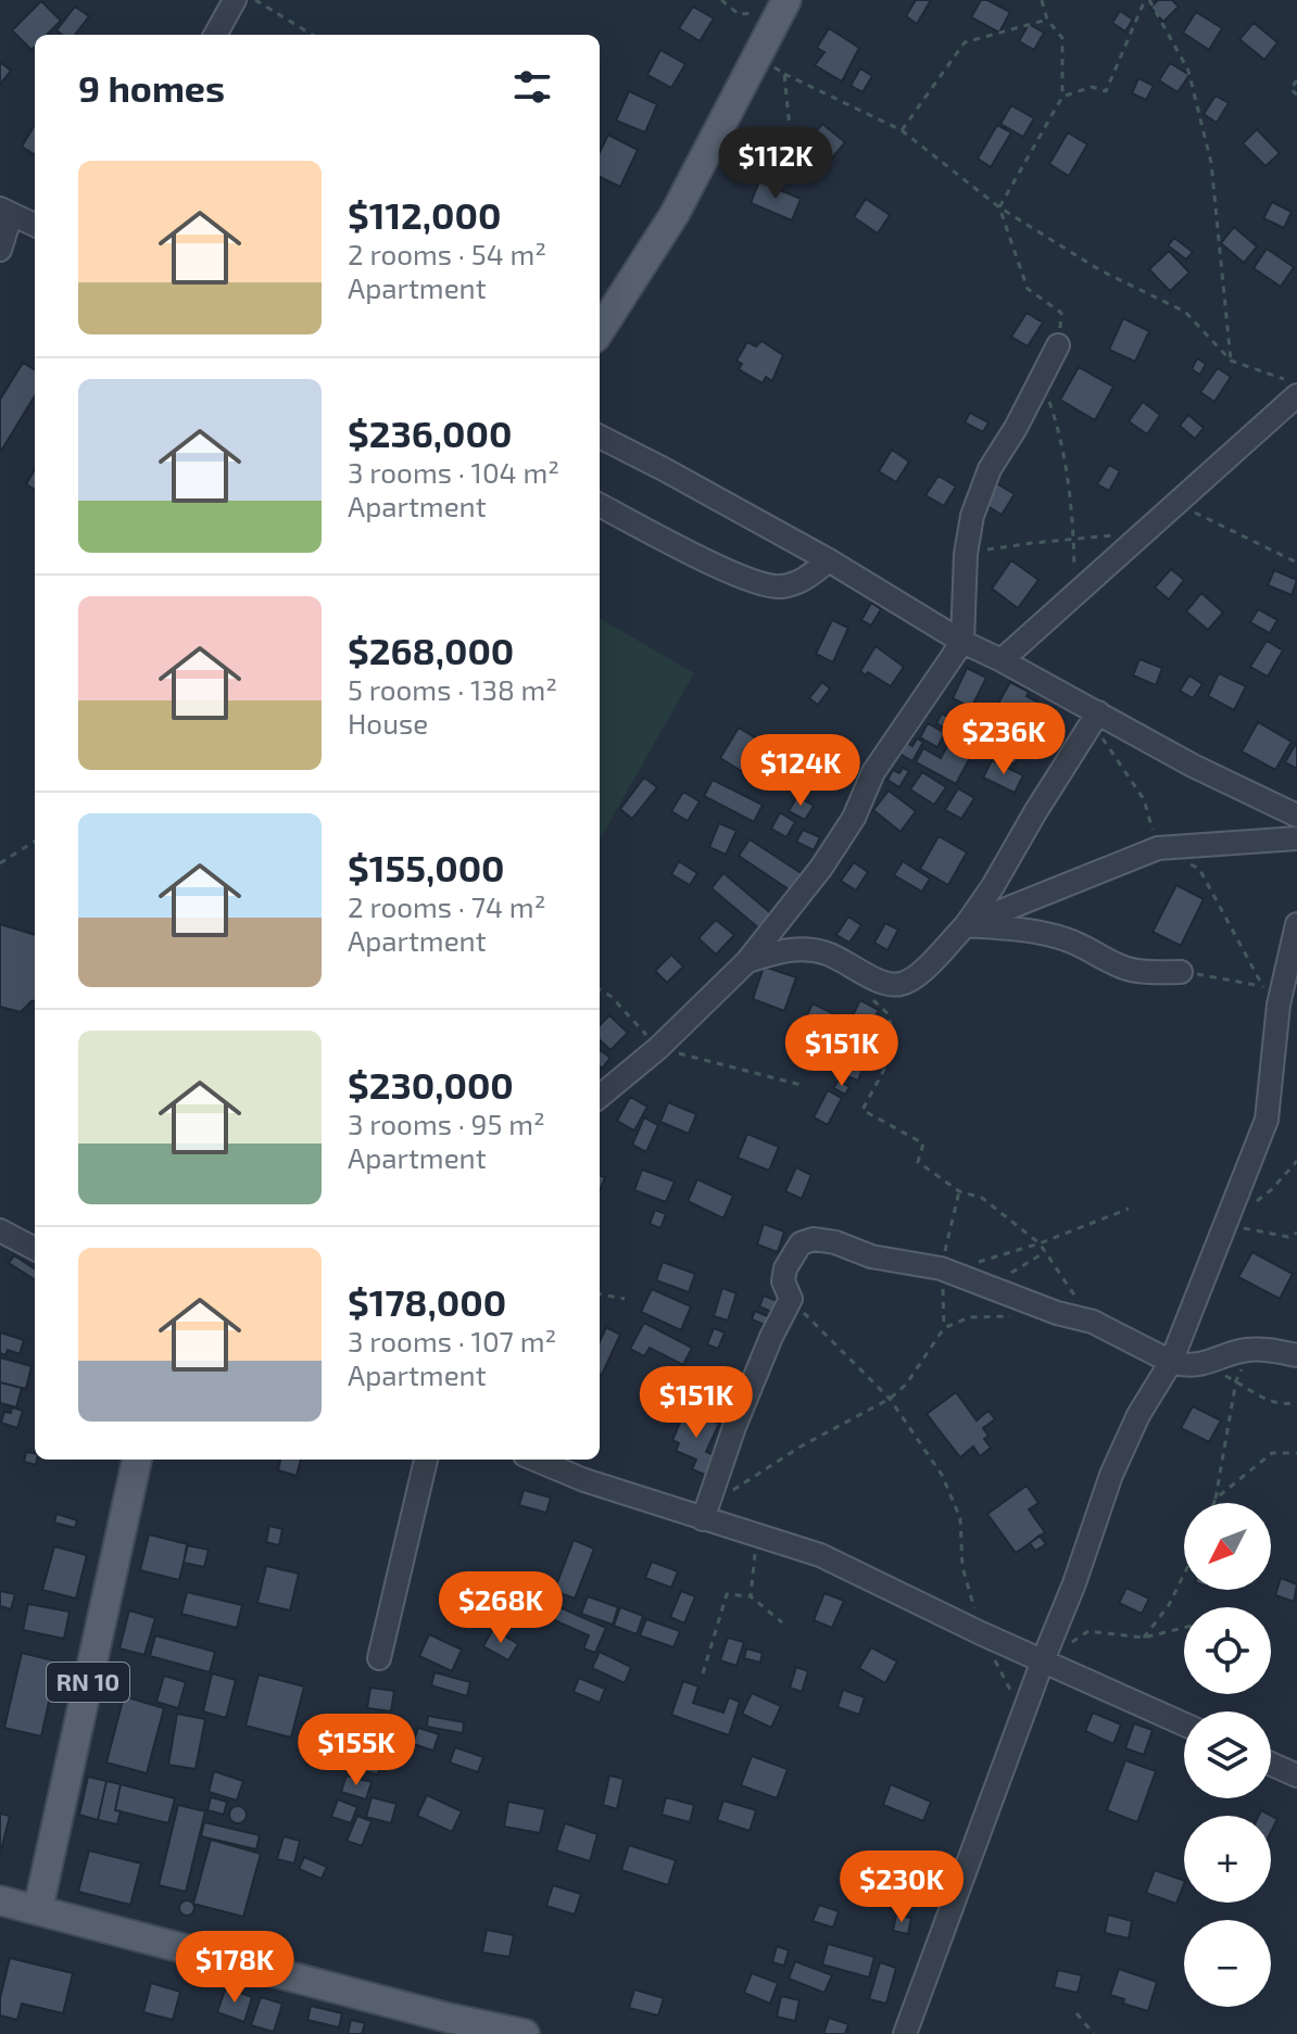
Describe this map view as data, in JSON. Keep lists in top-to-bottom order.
{
  "streets": {
    "main road": ["RN 10"]
  },
  "north": "bottom left",
  "page": {
    "heading": "9 homes",
    "price": [
      "$112K",
      "$236K",
      "$124K",
      "$151K",
      "$151K",
      "$268K",
      "$155K",
      "$230K",
      "$178K"
    ],
    "list": [
      {
        "name": "$112,000",
        "note": "2 rooms · 54 m² · Apartment"
      },
      {
        "name": "$236,000",
        "note": "3 rooms · 104 m² · Apartment"
      },
      {
        "name": "$268,000",
        "note": "5 rooms · 138 m² · House"
      },
      {
        "name": "$155,000",
        "note": "2 rooms · 74 m² · Apartment"
      },
      {
        "name": "$230,000",
        "note": "3 rooms · 95 m² · Apartment"
      },
      {
        "name": "$178,000",
        "note": "3 rooms · 107 m² · Apartment"
      }
    ],
    "map_buttons": ["+", "−"]
  }
}
